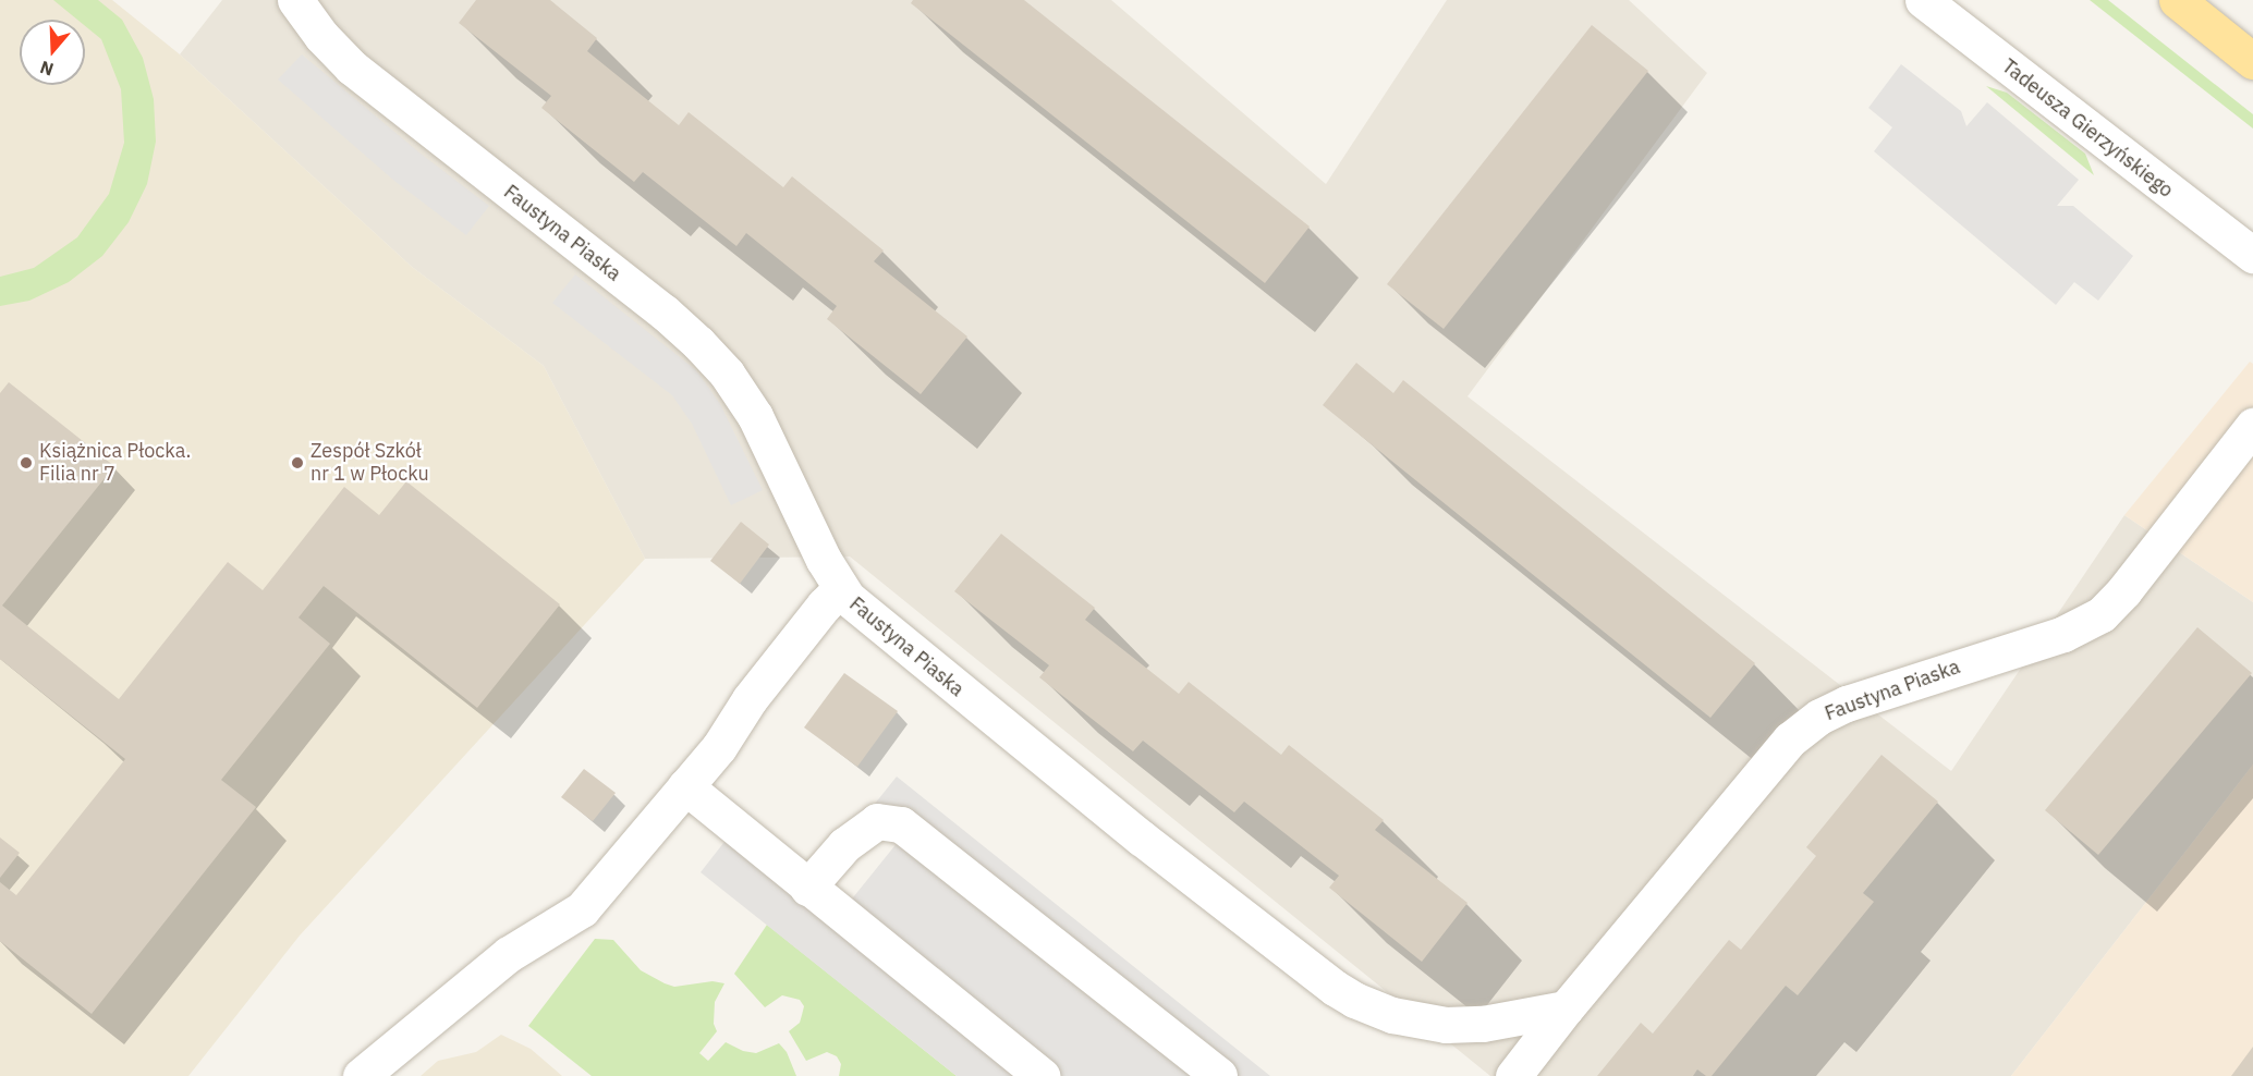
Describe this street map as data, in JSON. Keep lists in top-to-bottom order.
{
  "streets": {
    "street": ["Tadeusza Gierzyńskiego", "Faustyna Piaska"]
  },
  "places": ["Książnica Płocka. Filia nr 7", "Zespół Szkół nr 1 w Płocku"],
  "north": "bottom"
}
